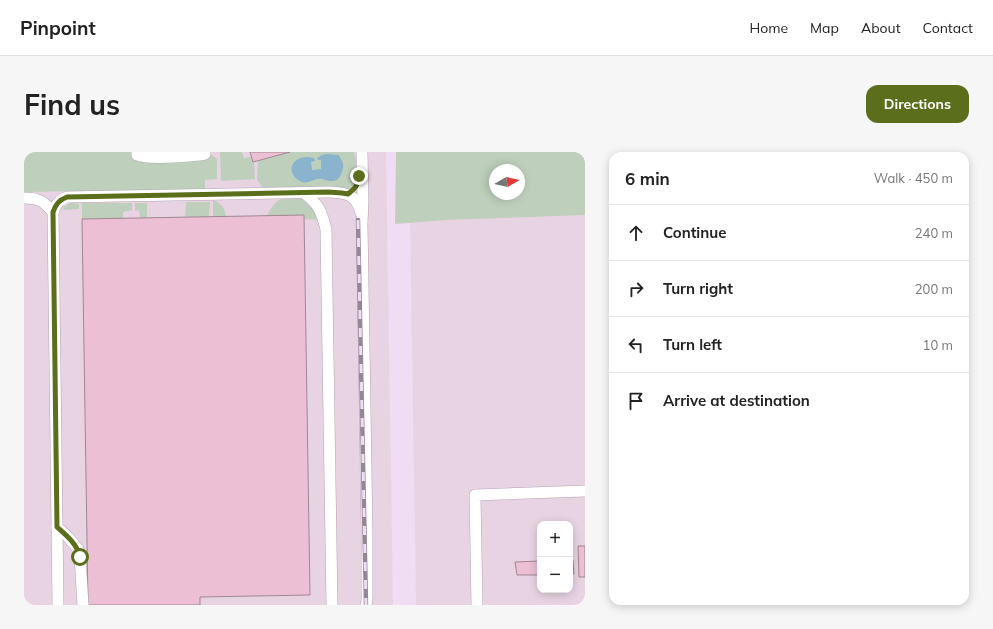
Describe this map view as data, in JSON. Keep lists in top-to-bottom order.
{
  "north": "right",
  "page": {
    "header": "Pinpoint",
    "nav": [
      "Home",
      "Map",
      "About",
      "Contact"
    ],
    "buttons": "Directions",
    "title": "Find us",
    "heading": ["6 min", "Walk · 450 m"],
    "list": [
      ["Continue", "240 m"],
      ["Turn right", "200 m"],
      ["Turn left", "10 m"],
      "Arrive at destination"
    ],
    "map_buttons": ["+", "−"]
  }
}
